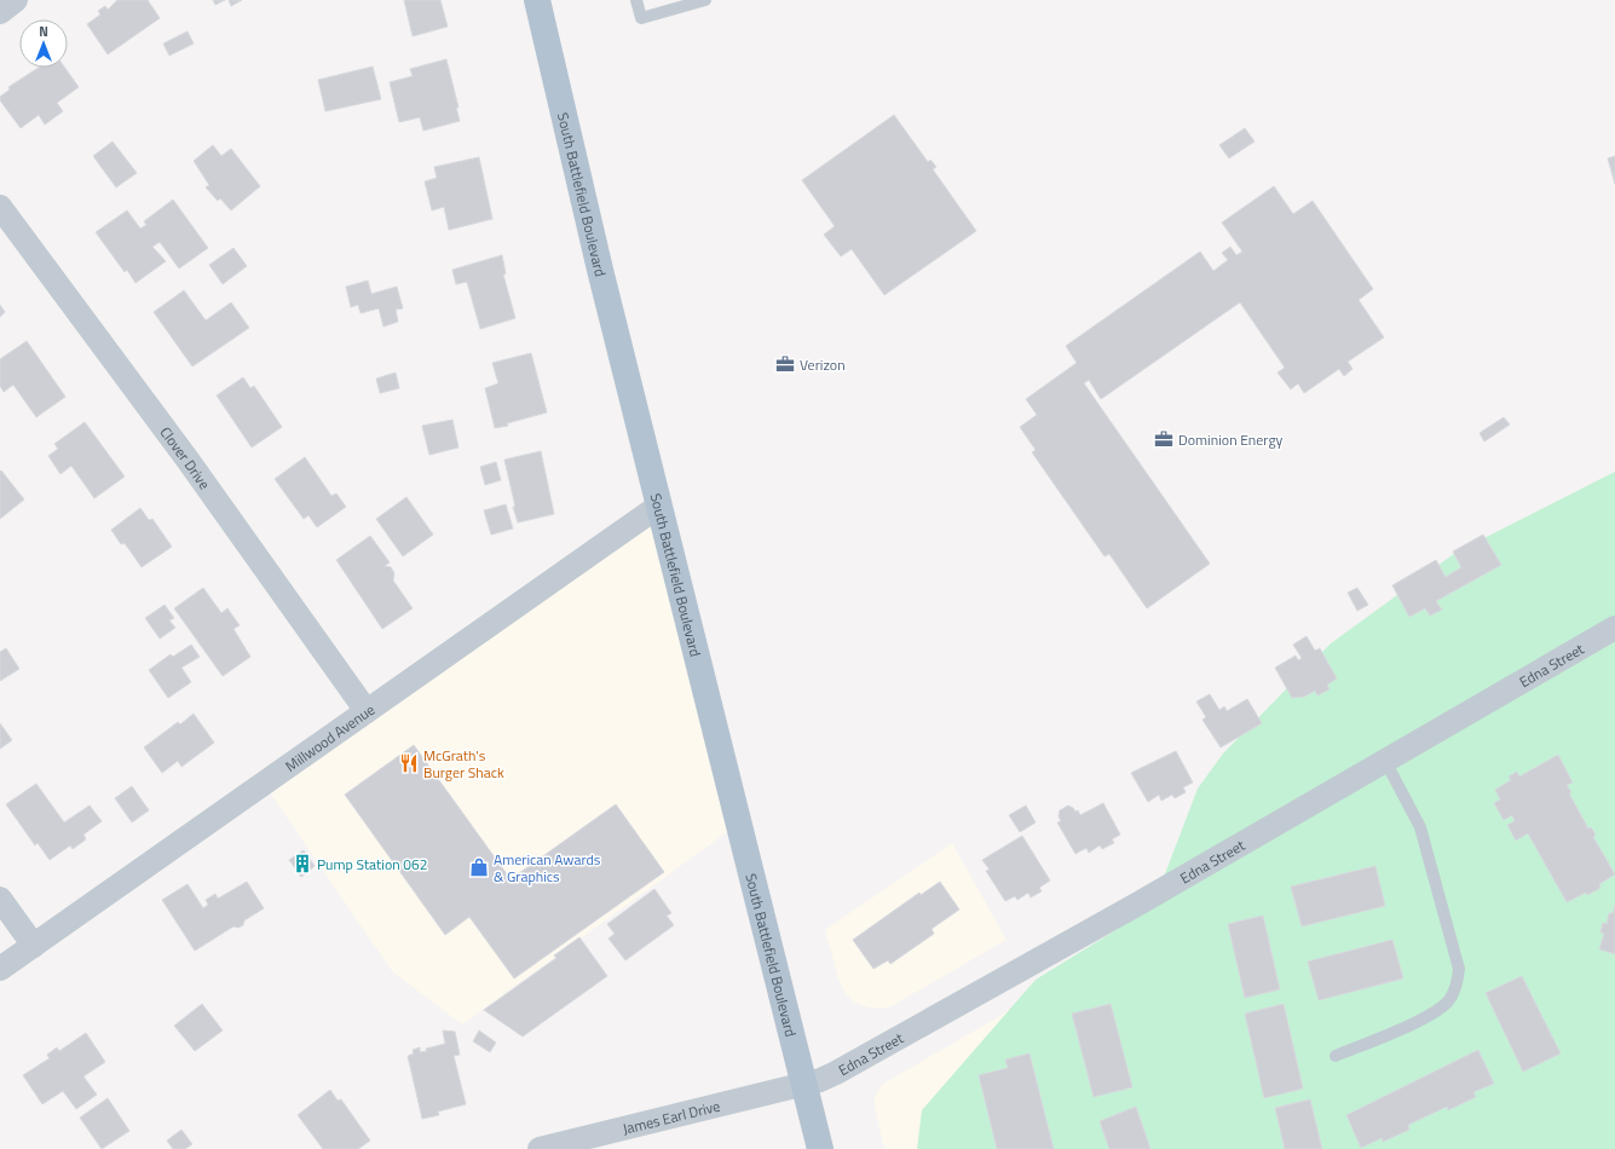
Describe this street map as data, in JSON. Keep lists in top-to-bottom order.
{
  "streets": {
    "main road": ["South Battlefield Boulevard"],
    "street": [
      "Clover Drive",
      "Edna Street",
      "Millwood Avenue",
      "James Earl Drive"
    ]
  },
  "crossings": [
    ["South Battlefield Boulevard", "Edna Street"],
    ["South Battlefield Boulevard", "Millwood Avenue"],
    ["South Battlefield Boulevard", "James Earl Drive"],
    ["Clover Drive", "Millwood Avenue"],
    ["Edna Street", "James Earl Drive"]
  ],
  "places": {
    "office": ["Verizon", "Dominion Energy"],
    "restaurant": ["McGrath's Burger Shack"],
    "building": ["Pump Station 062"],
    "shop": ["American Awards & Graphics"]
  },
  "north": "top"
}
